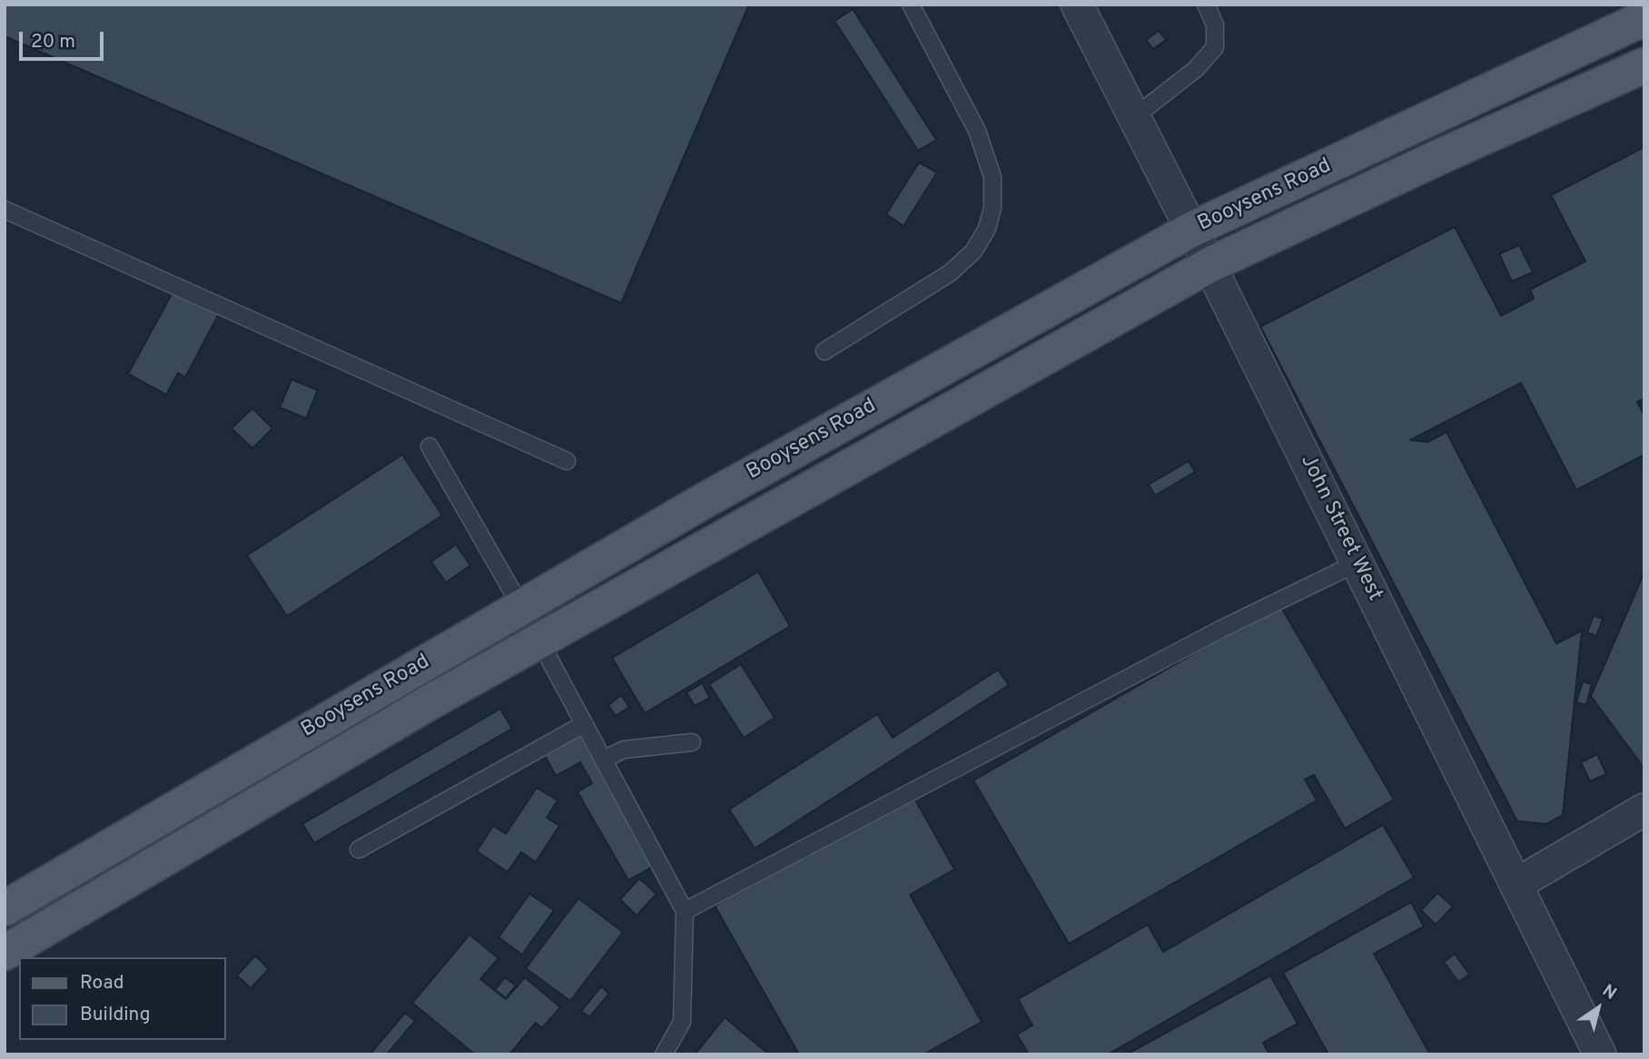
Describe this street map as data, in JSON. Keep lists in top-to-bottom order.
{
  "streets": {
    "main road": ["Booysens Road"],
    "street": ["John Street West"]
  },
  "crossings": [
    ["Booysens Road", "John Street West"]
  ],
  "legend": ["Road", "Building"],
  "scale_bar": "20 m",
  "north": "top right"
}
